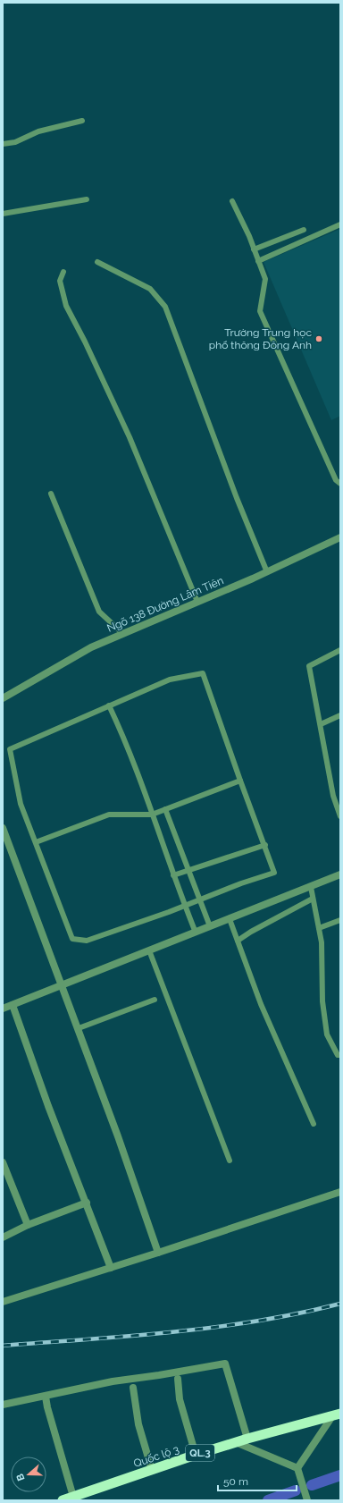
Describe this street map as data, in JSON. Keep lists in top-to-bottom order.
{
  "streets": {
    "highway": ["QL.3", "Quốc lộ 3"],
    "street": ["Ngõ 138 Đường Lâm Tiên"]
  },
  "places": ["Trường Trung học phổ thông Đông Anh"],
  "scale_bar": "50 m",
  "north": "left"
}
